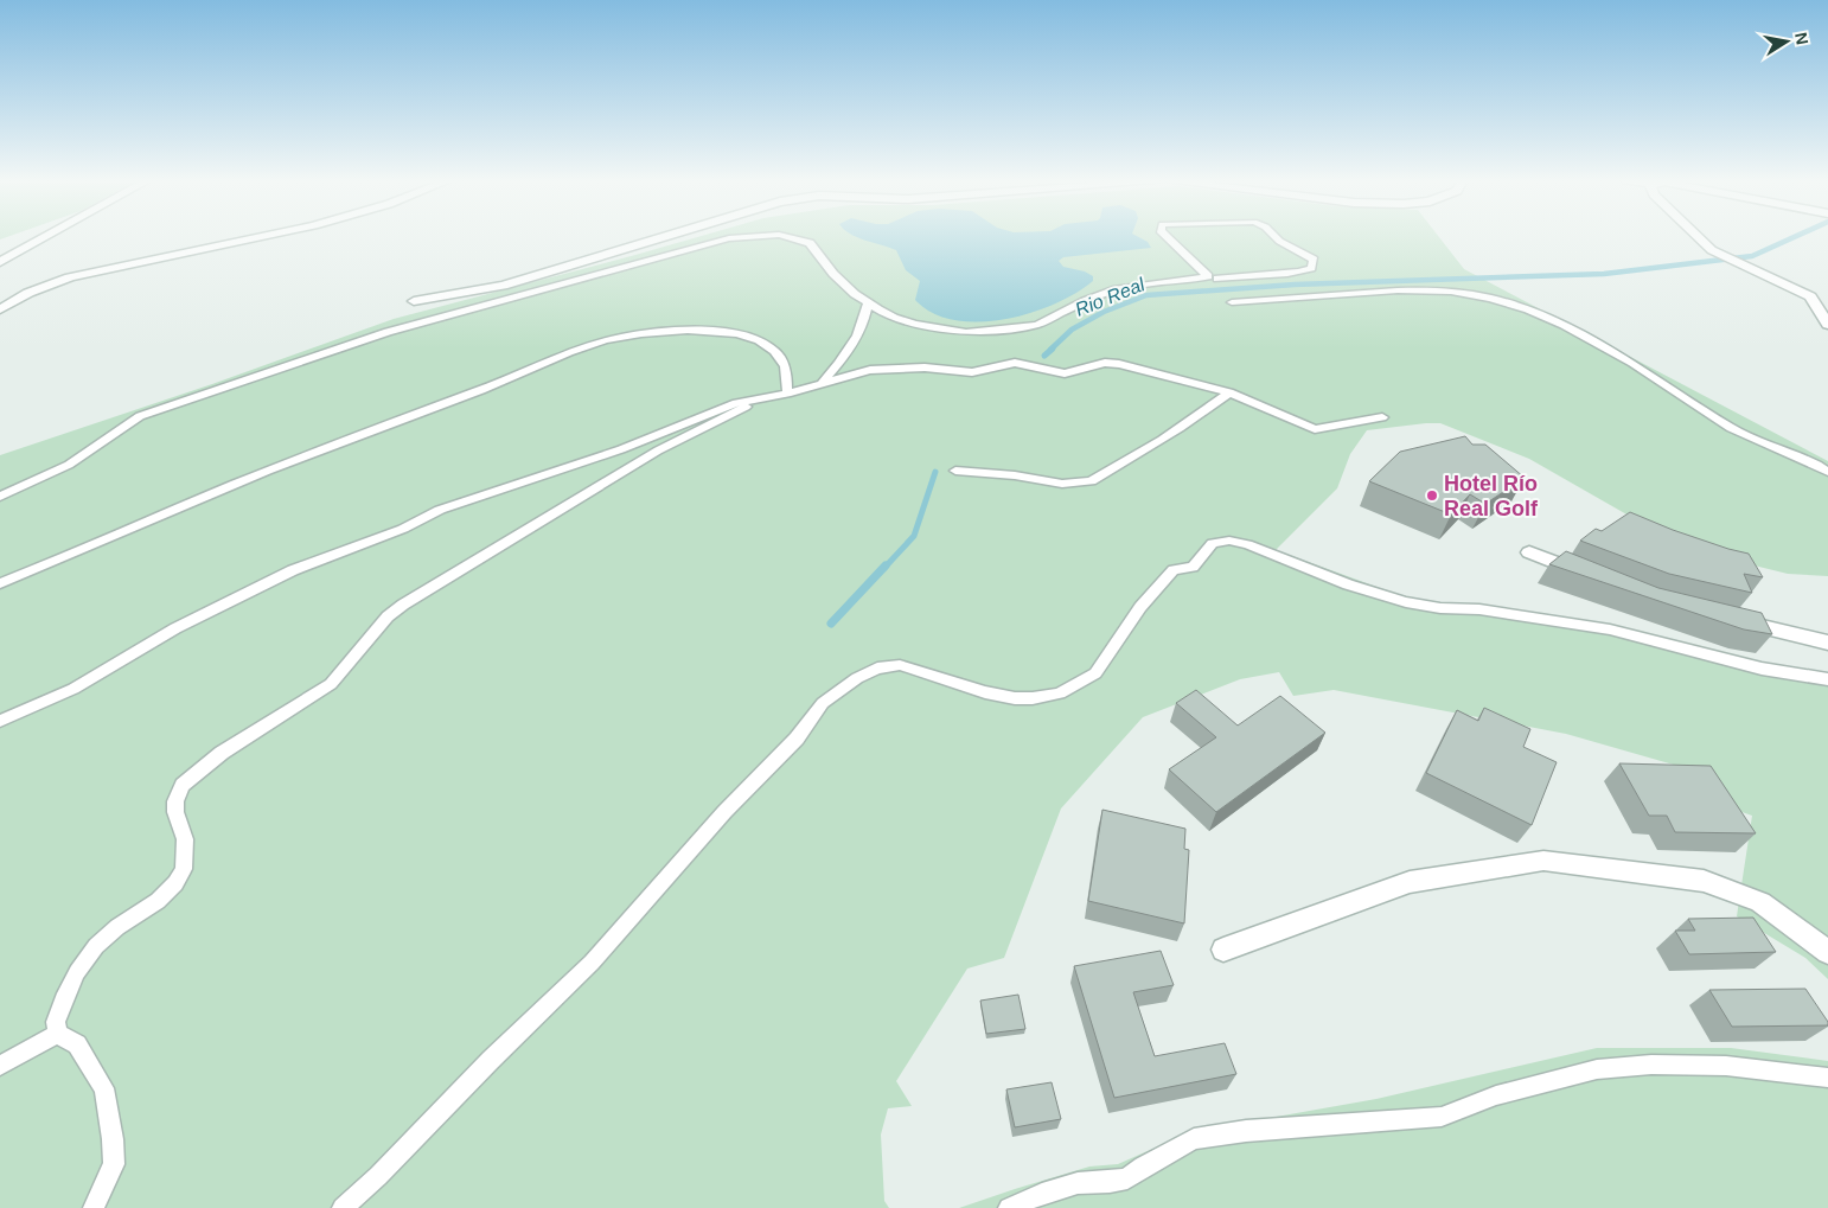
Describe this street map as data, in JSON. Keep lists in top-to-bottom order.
{
  "water": ["Rio Real"],
  "places": ["Hotel Río Real Golf"],
  "north": "right"
}
